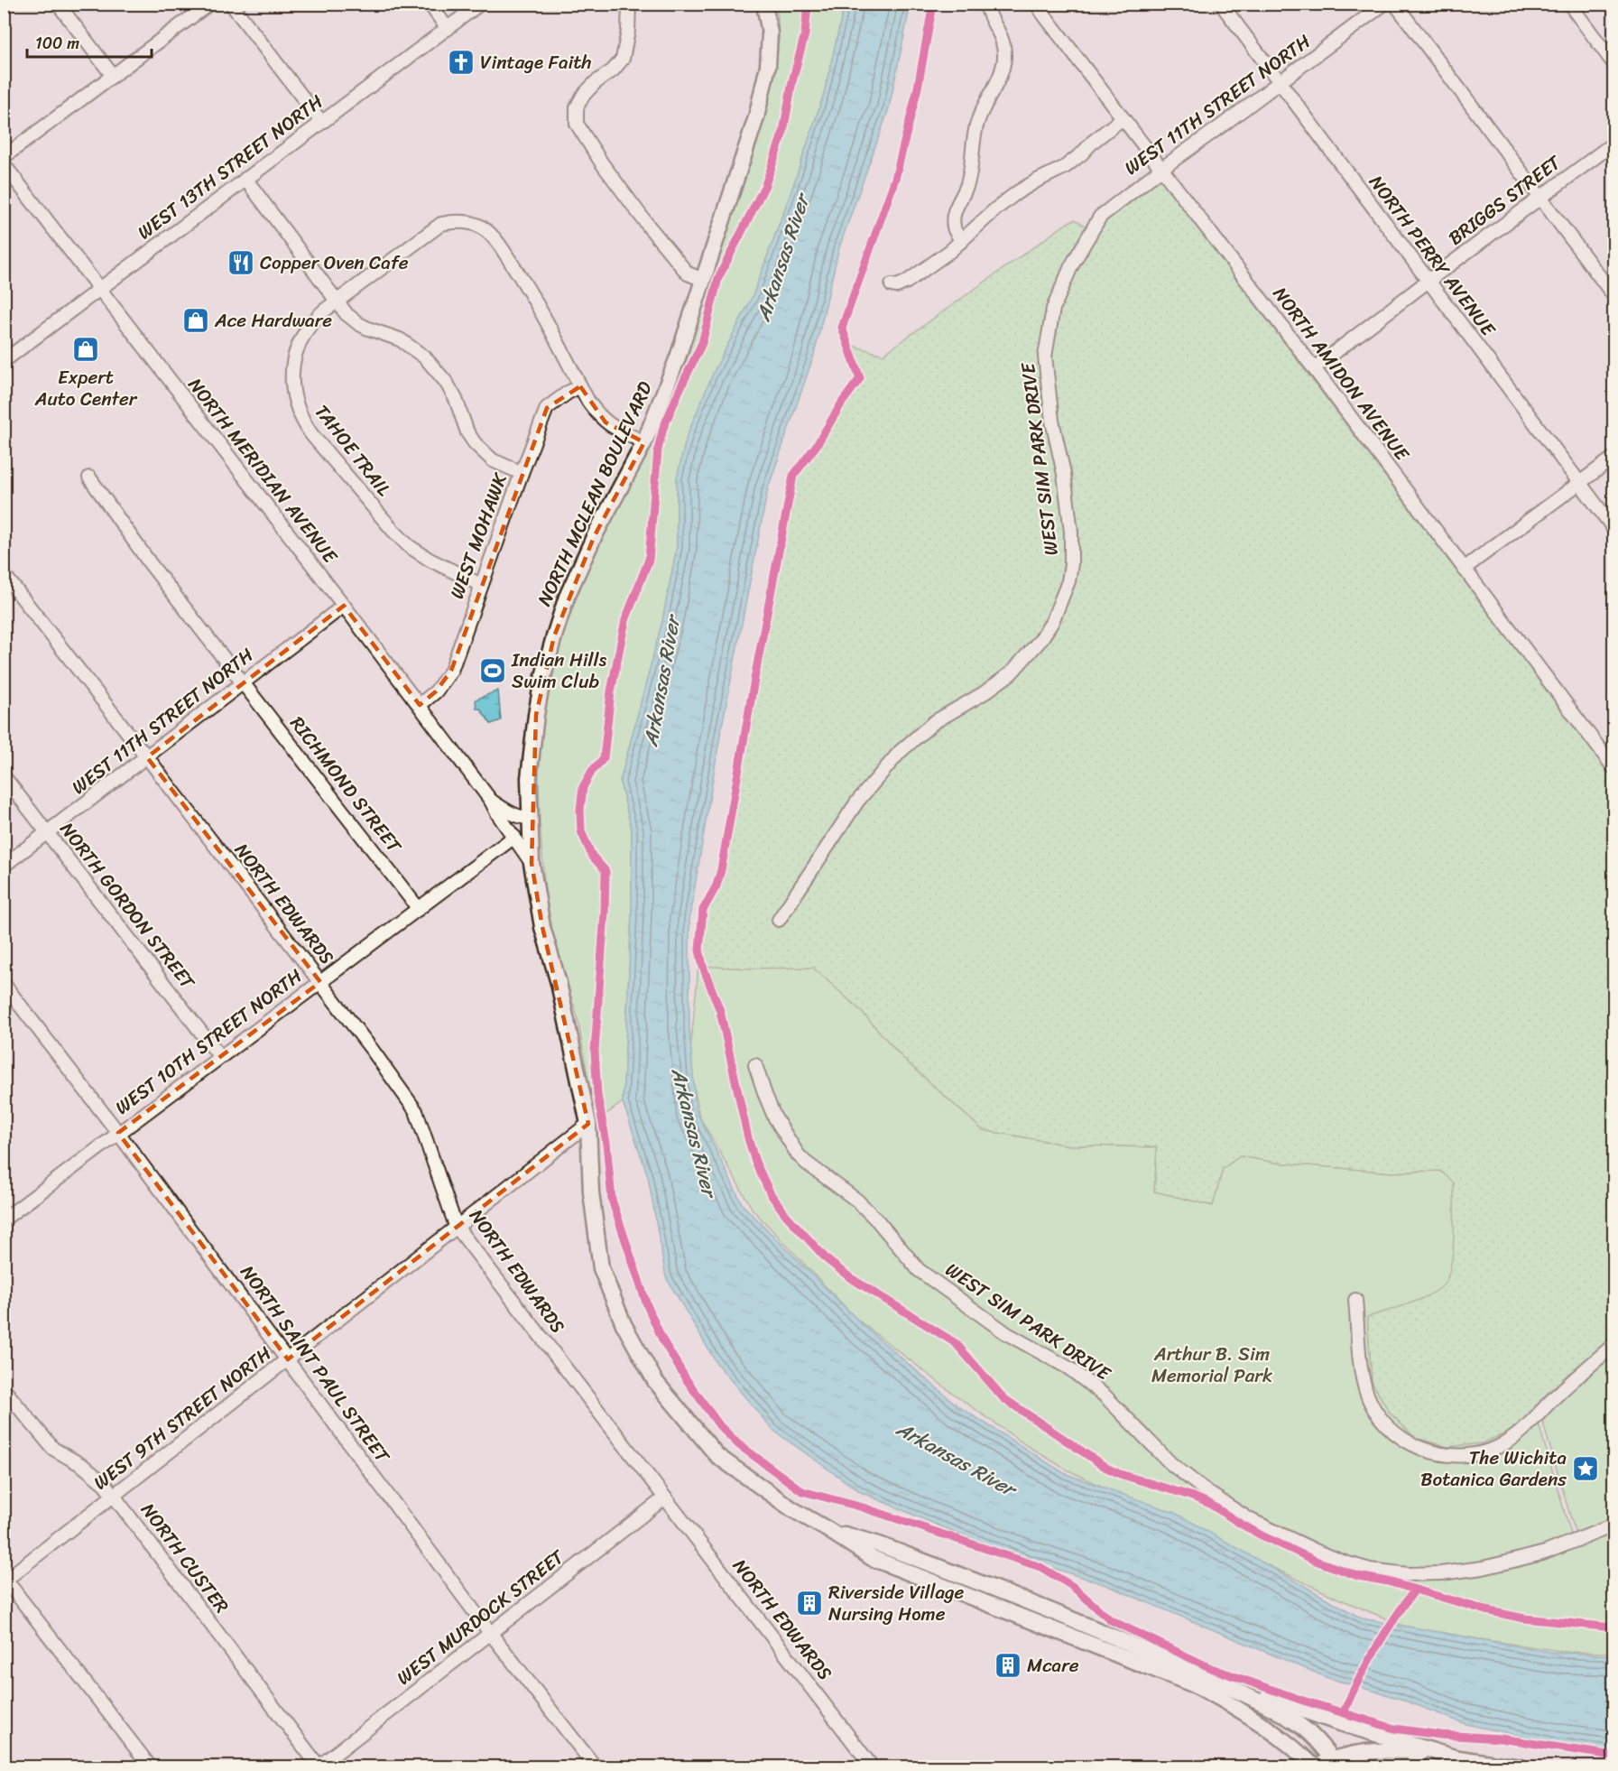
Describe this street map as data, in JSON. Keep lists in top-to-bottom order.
{
  "streets": {
    "main road": ["NORTH MCLEAN BOULEVARD"],
    "street": [
      "WEST 11TH STREET NORTH",
      "WEST 13TH STREET NORTH",
      "BRIGGS STREET",
      "NORTH PERRY AVENUE",
      "NORTH AMIDON AVENUE",
      "TAHOE TRAIL",
      "WEST SIM PARK DRIVE",
      "NORTH MERIDIAN AVENUE",
      "WEST MOHAWK",
      "RICHMOND STREET",
      "NORTH EDWARDS",
      "NORTH GORDON STREET",
      "WEST 10TH STREET NORTH",
      "NORTH SAINT PAUL STREET",
      "WEST 9TH STREET NORTH",
      "NORTH CUSTER",
      "WEST MURDOCK STREET"
    ]
  },
  "crossings": [
    ["WEST 11TH STREET NORTH", "NORTH PERRY AVENUE"],
    ["WEST 11TH STREET NORTH", "NORTH AMIDON AVENUE"],
    ["WEST 11TH STREET NORTH", "WEST SIM PARK DRIVE"],
    ["WEST 11TH STREET NORTH", "NORTH MERIDIAN AVENUE"],
    ["WEST 11TH STREET NORTH", "RICHMOND STREET"],
    ["WEST 11TH STREET NORTH", "NORTH EDWARDS"],
    ["WEST 11TH STREET NORTH", "NORTH GORDON STREET"],
    ["WEST 13TH STREET NORTH", "NORTH MERIDIAN AVENUE"],
    ["BRIGGS STREET", "NORTH PERRY AVENUE"],
    ["BRIGGS STREET", "NORTH AMIDON AVENUE"],
    ["TAHOE TRAIL", "NORTH MCLEAN BOULEVARD"],
    ["TAHOE TRAIL", "WEST MOHAWK"],
    ["NORTH MERIDIAN AVENUE", "NORTH MCLEAN BOULEVARD"],
    ["NORTH MERIDIAN AVENUE", "WEST MOHAWK"],
    ["NORTH MERIDIAN AVENUE", "WEST 10TH STREET NORTH"],
    ["NORTH MCLEAN BOULEVARD", "WEST 9TH STREET NORTH"],
    ["RICHMOND STREET", "WEST 10TH STREET NORTH"],
    ["NORTH EDWARDS", "WEST 10TH STREET NORTH"],
    ["NORTH EDWARDS", "WEST 9TH STREET NORTH"],
    ["NORTH EDWARDS", "WEST MURDOCK STREET"],
    ["NORTH GORDON STREET", "WEST 10TH STREET NORTH"],
    ["WEST 10TH STREET NORTH", "NORTH SAINT PAUL STREET"],
    ["NORTH SAINT PAUL STREET", "WEST 9TH STREET NORTH"],
    ["NORTH SAINT PAUL STREET", "WEST MURDOCK STREET"],
    ["WEST 9TH STREET NORTH", "NORTH CUSTER"],
    ["NORTH CUSTER", "WEST MURDOCK STREET"]
  ],
  "water": ["Arkansas River"],
  "parks": ["Arthur B. Sim Memorial Park"],
  "places": {
    "church": ["Vintage Faith"],
    "restaurant": ["Copper Oven Cafe"],
    "shop": ["Ace Hardware", "Expert Auto Center"],
    "sports": ["Indian Hills Swim Club"],
    "place": ["The Wichita Botanica Gardens"],
    "building": ["Riverside Village Nursing Home", "Mcare"]
  },
  "scale_bar": "100 m"
}
